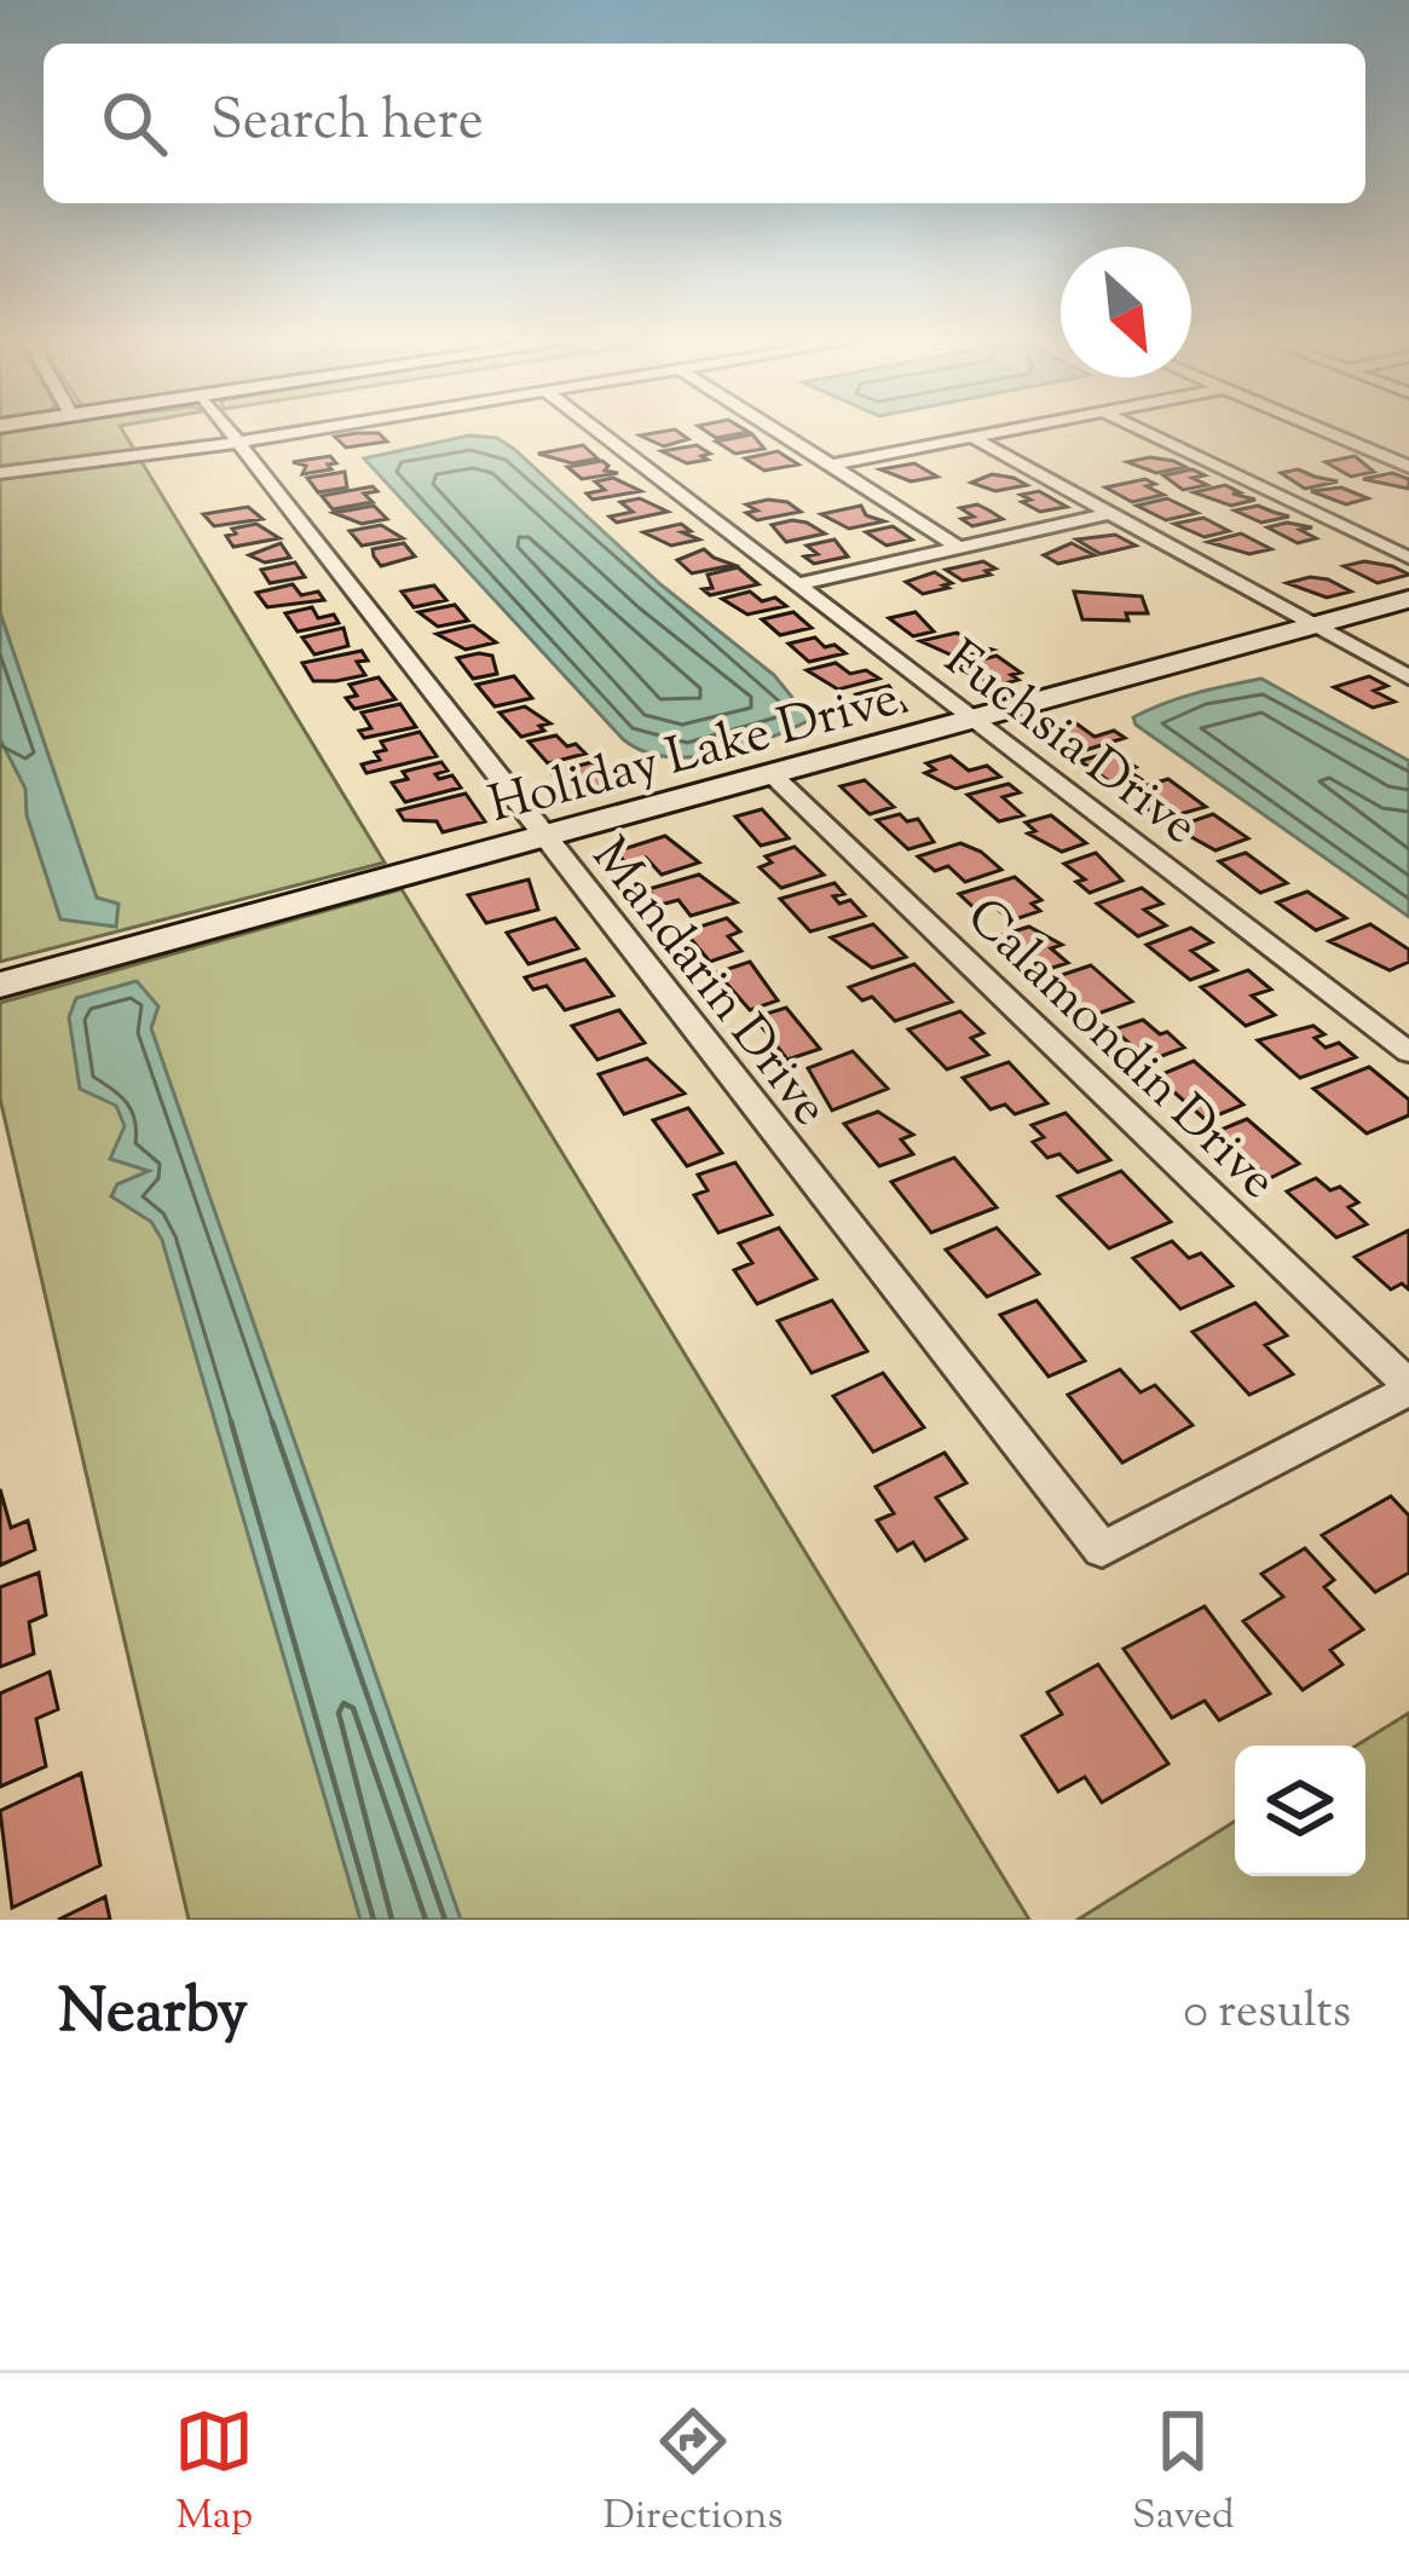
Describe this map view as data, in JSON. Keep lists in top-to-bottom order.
{
  "streets": {
    "street": [
      "Fuchsia Drive",
      "Holiday Lake Drive",
      "Mandarin Drive",
      "Calamondin Drive"
    ]
  },
  "crossings": [
    ["Fuchsia Drive", "Holiday Lake Drive"],
    ["Holiday Lake Drive", "Mandarin Drive"],
    ["Holiday Lake Drive", "Calamondin Drive"],
    ["Mandarin Drive", "Calamondin Drive"]
  ],
  "north": "bottom right",
  "page": {
    "search": "Search here",
    "heading": ["Nearby", "0 results"],
    "nav": ["Map", "Directions", "Saved"]
  }
}
